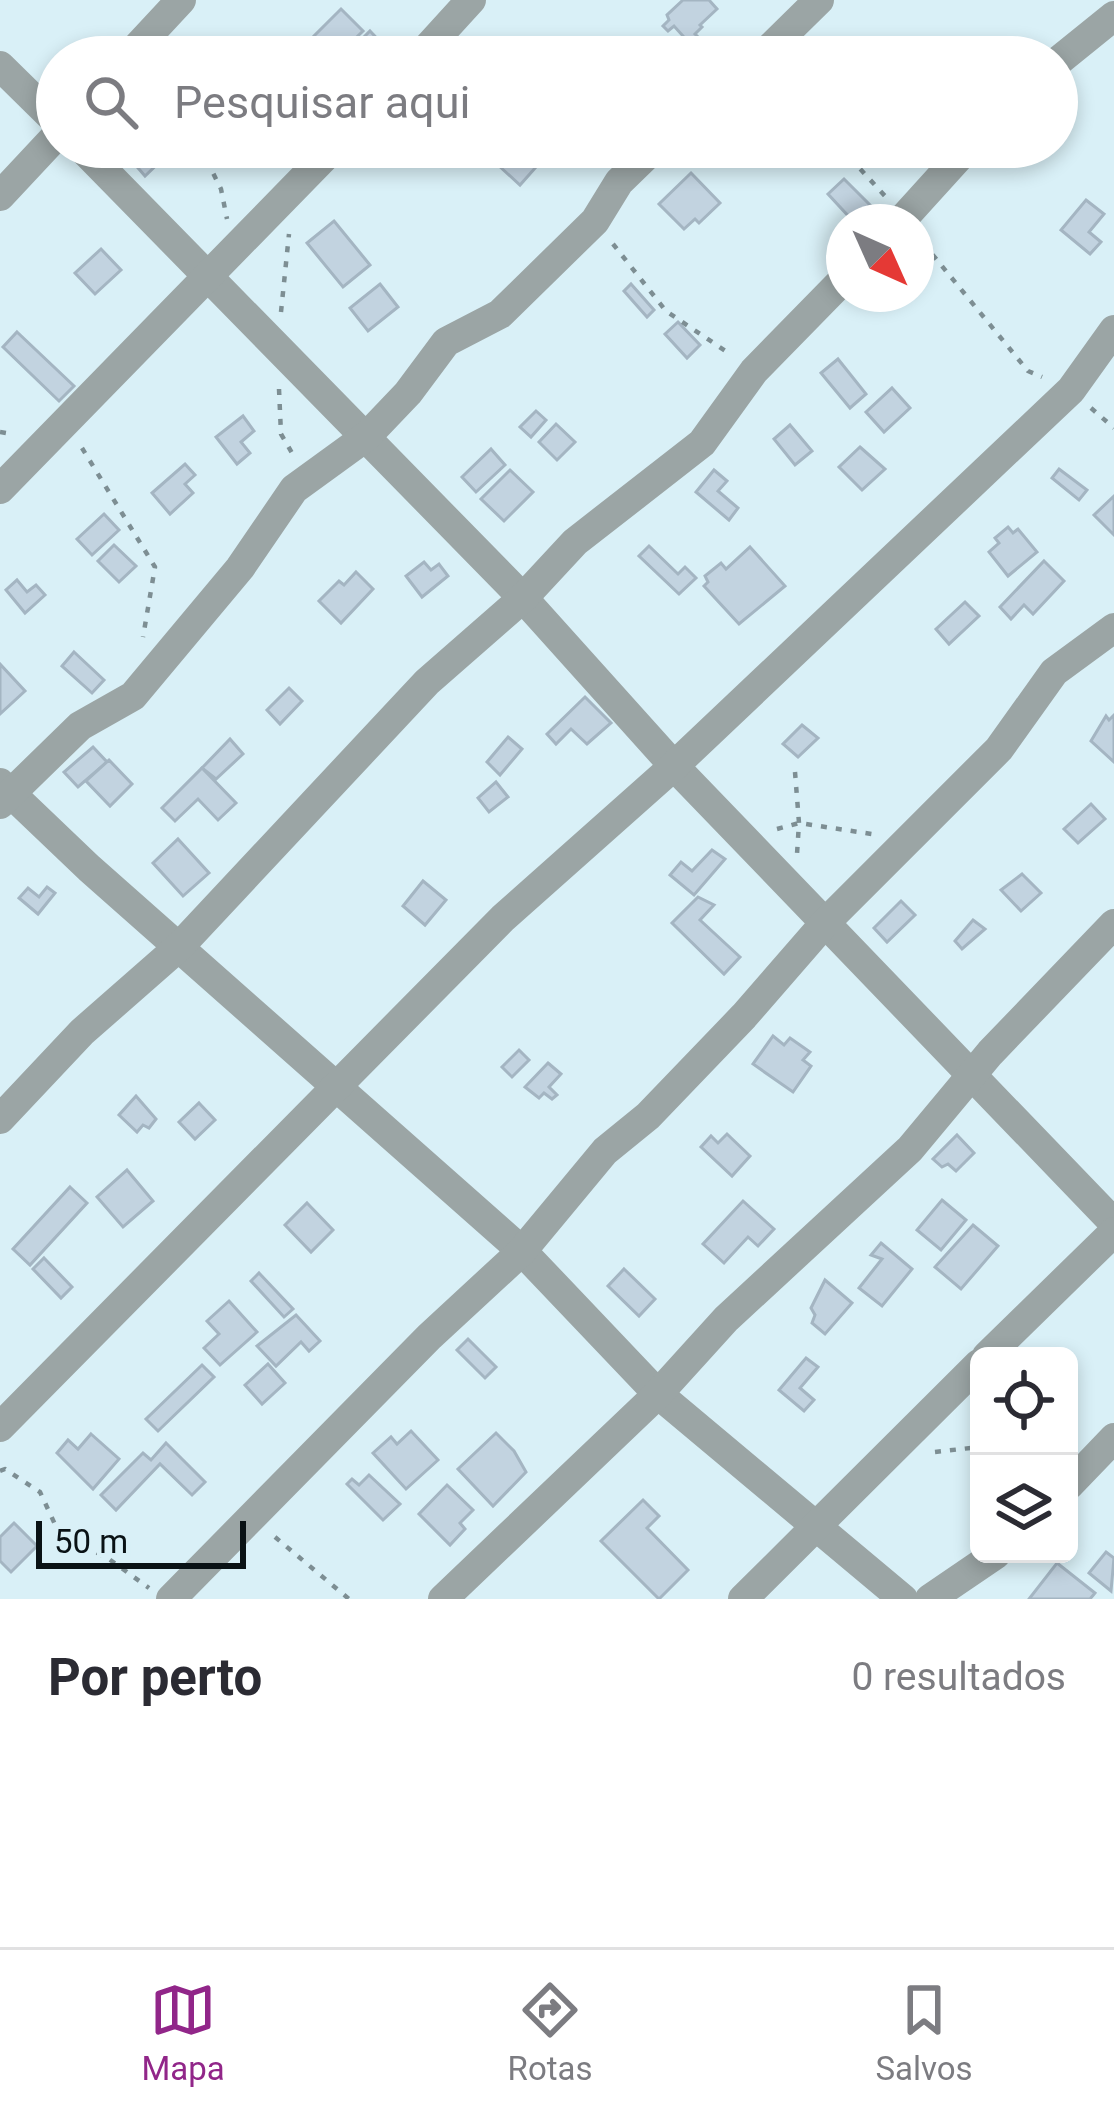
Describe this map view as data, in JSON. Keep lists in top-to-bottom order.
{
  "scale_bar": "50 m",
  "north": "bottom right",
  "page": {
    "search": "Pesquisar aqui",
    "scale": "50 m",
    "heading": ["Por perto", "0 resultados"],
    "nav": ["Mapa", "Rotas", "Salvos"]
  }
}
